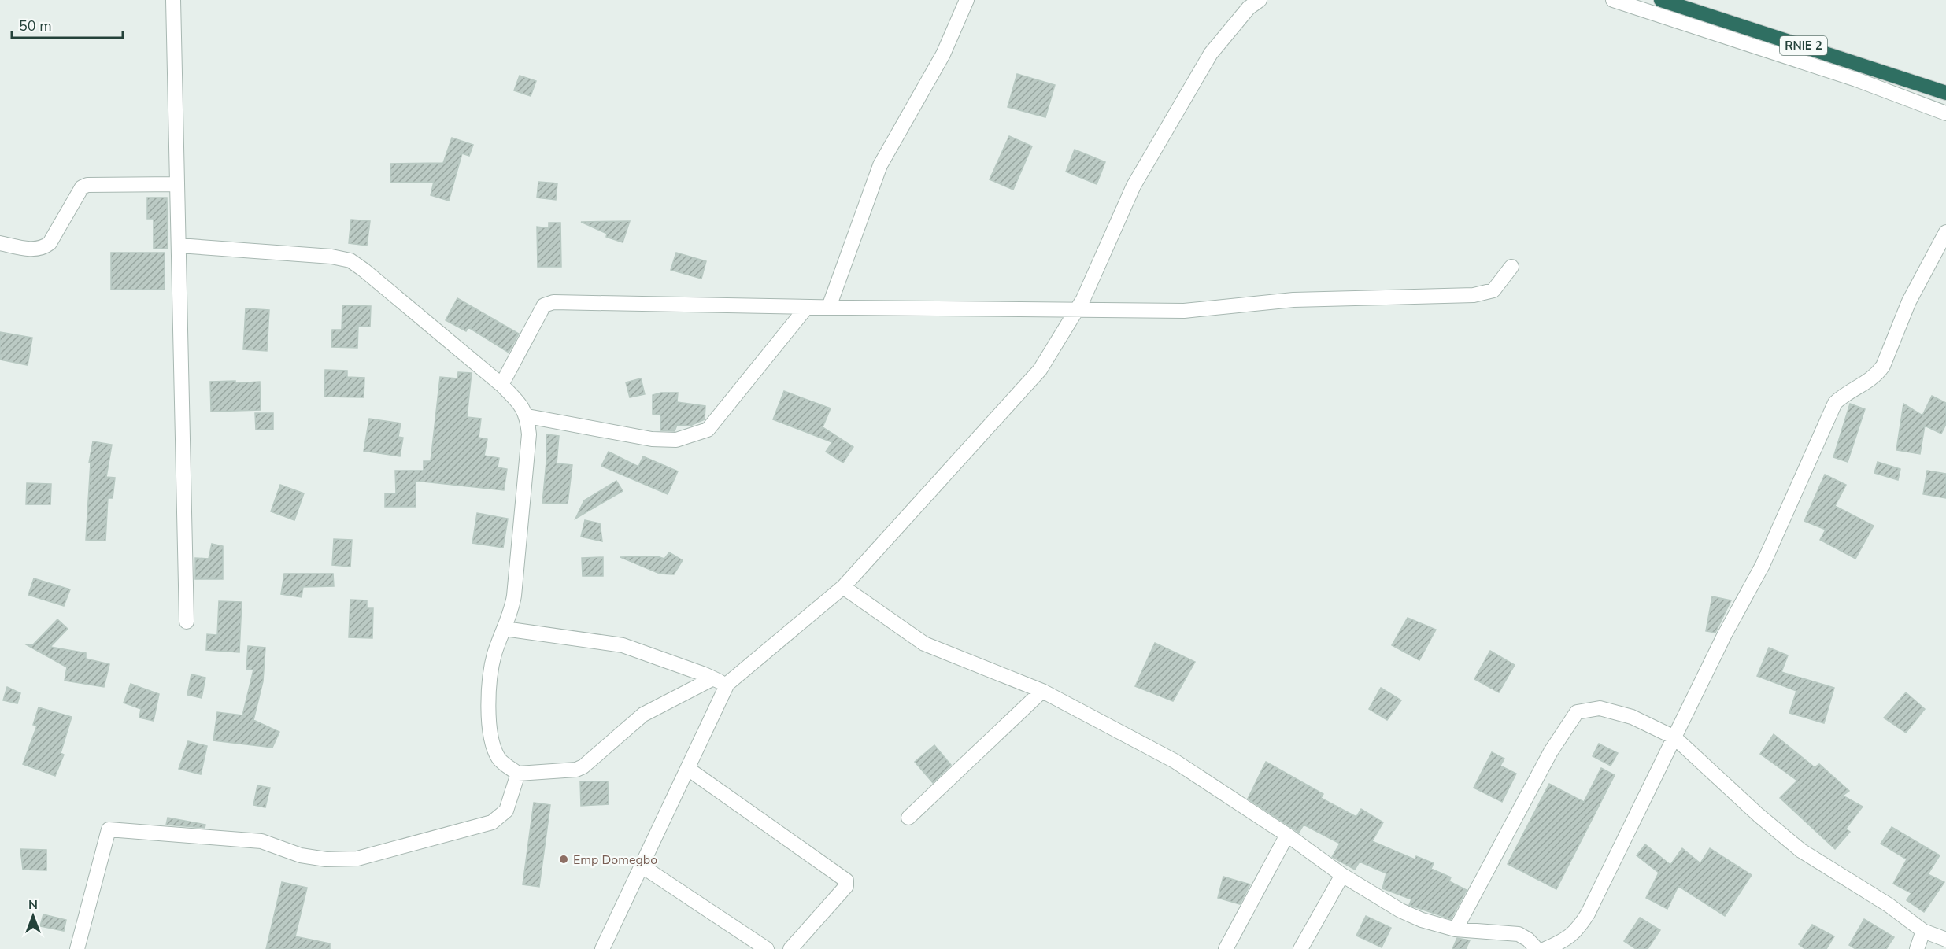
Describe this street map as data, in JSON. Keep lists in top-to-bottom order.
{
  "streets": {
    "highway": ["RNIE 2"]
  },
  "places": ["Emp Domegbo"],
  "scale_bar": "50 m",
  "north": "top"
}
